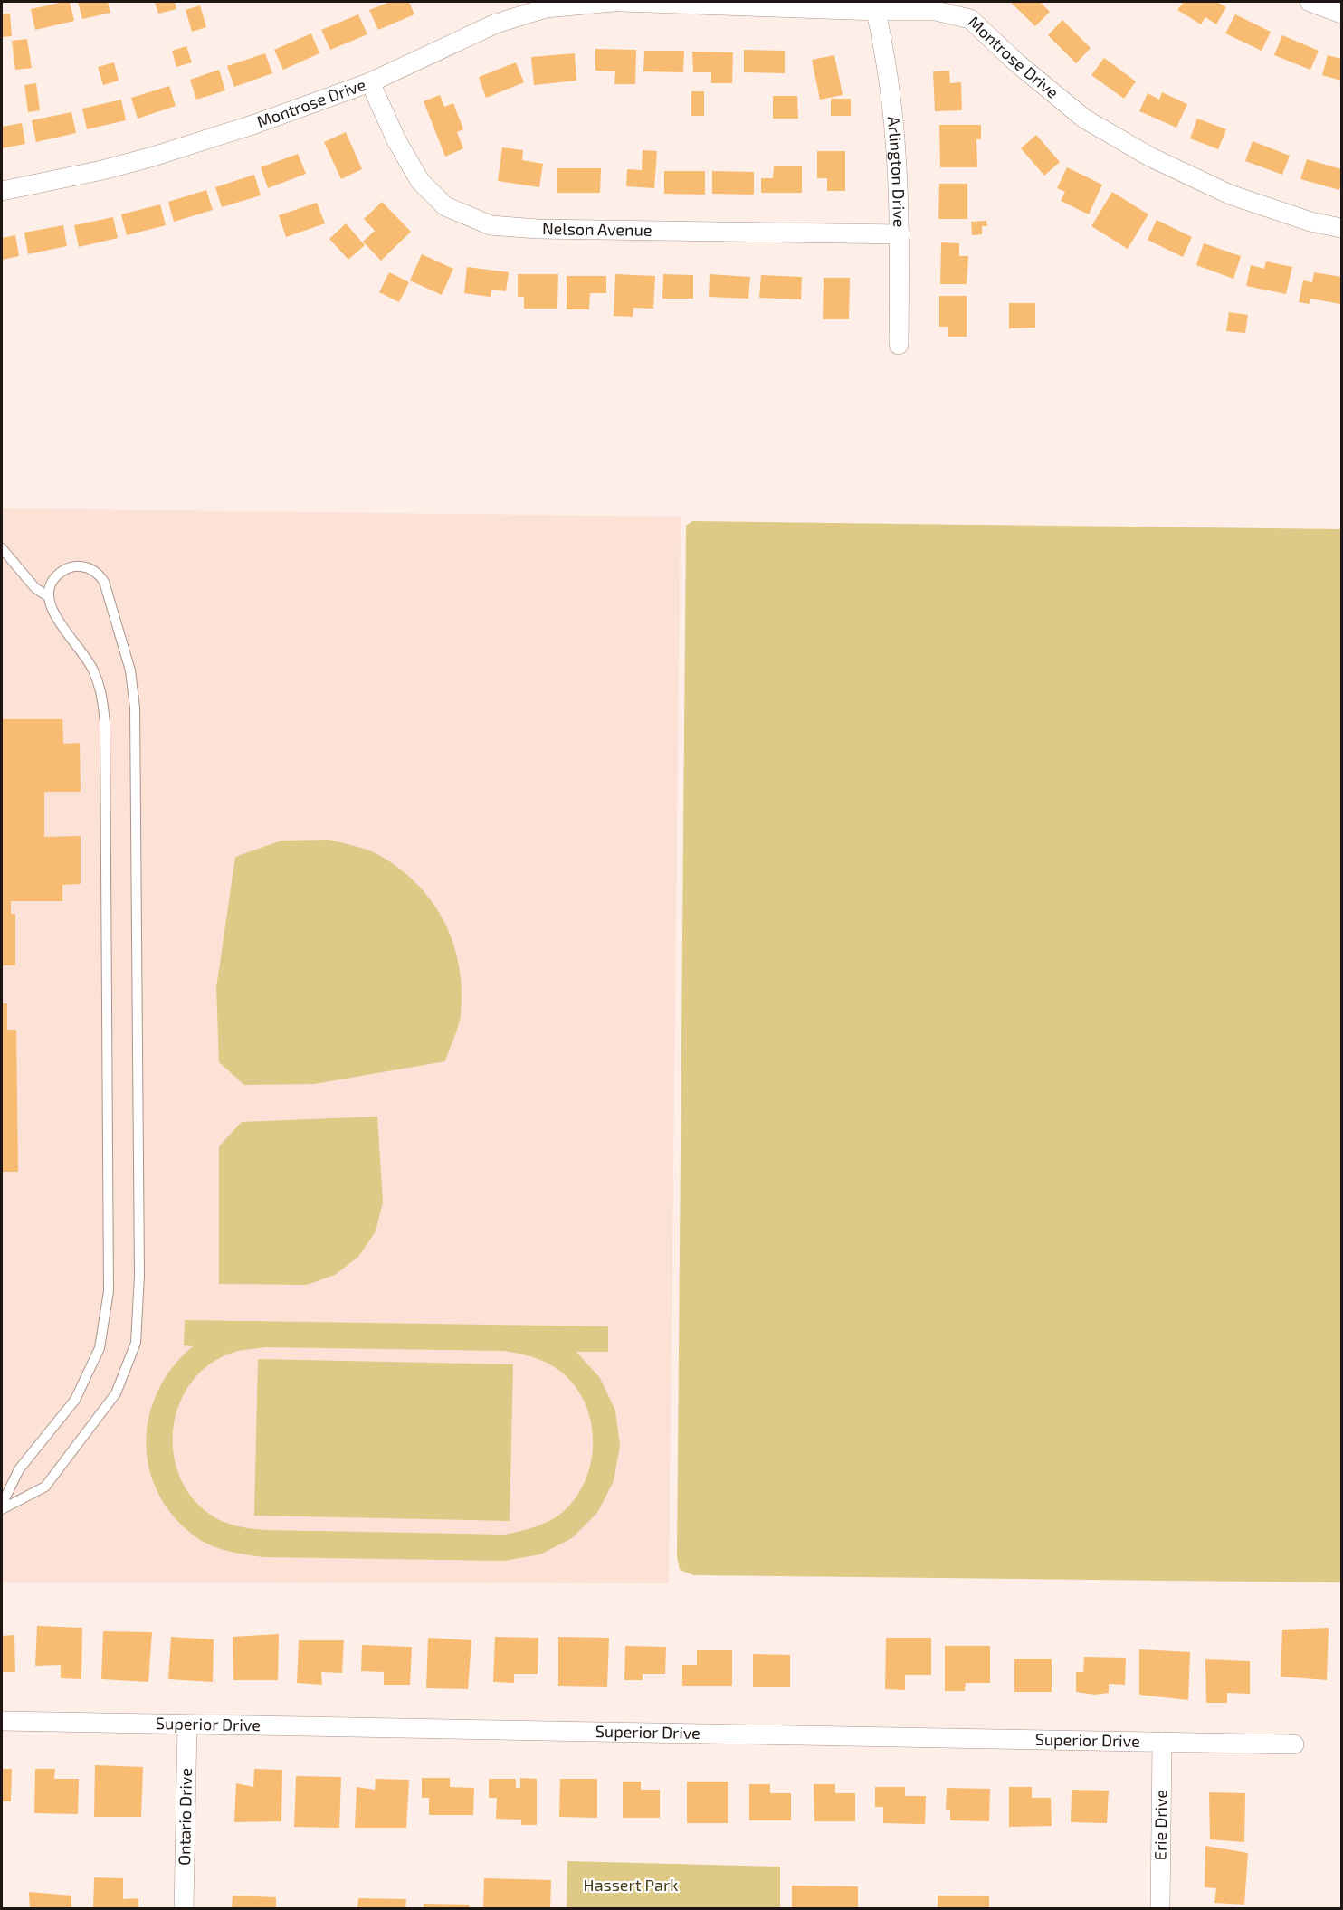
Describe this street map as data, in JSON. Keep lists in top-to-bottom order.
{
  "streets": {
    "street": [
      "Montrose Drive",
      "Arlington Drive",
      "Nelson Avenue",
      "Superior Drive",
      "Ontario Drive",
      "Erie Drive"
    ]
  },
  "crossings": [
    ["Montrose Drive", "Arlington Drive"],
    ["Montrose Drive", "Nelson Avenue"],
    ["Arlington Drive", "Nelson Avenue"],
    ["Superior Drive", "Ontario Drive"],
    ["Superior Drive", "Erie Drive"]
  ],
  "parks": ["Hassert Park"]
}
